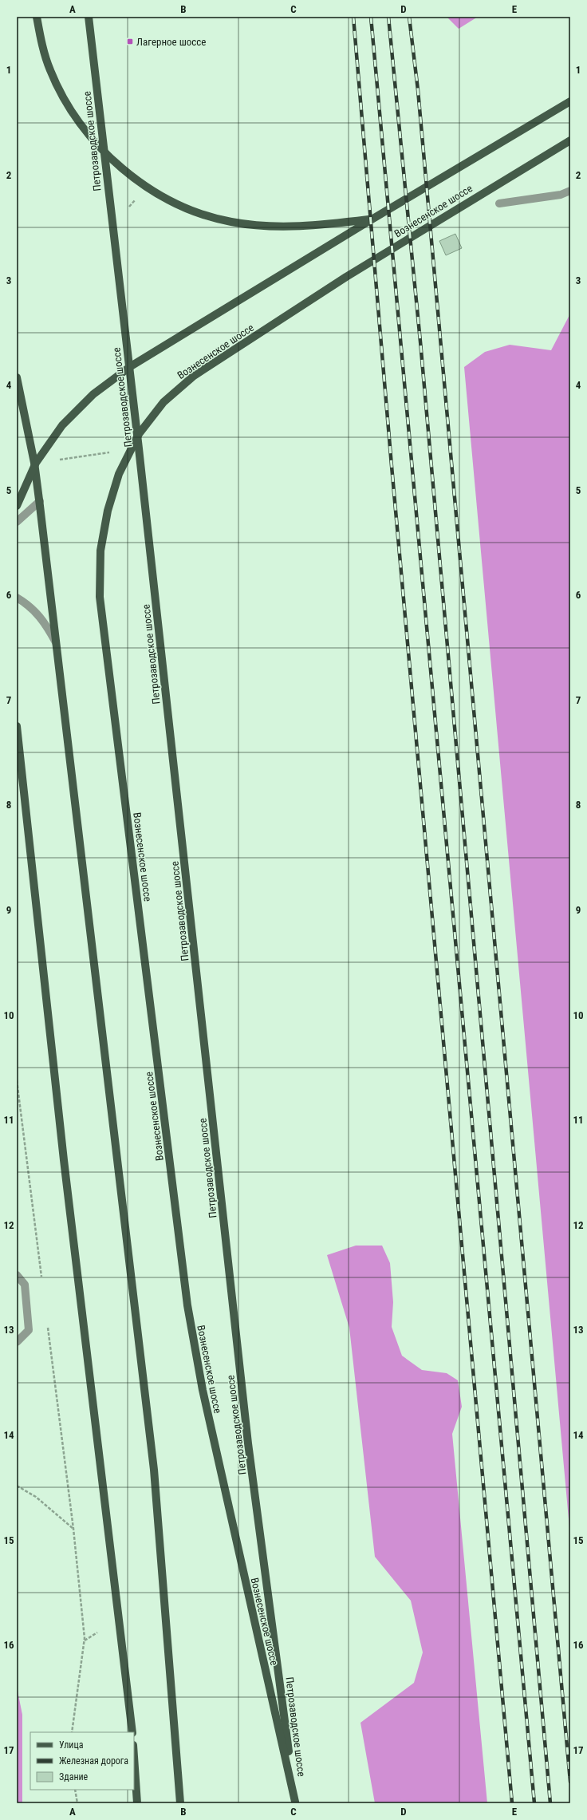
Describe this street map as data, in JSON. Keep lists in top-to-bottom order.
{
  "streets": {
    "main road": ["Петрозаводское шоссе", "Вознесенское шоссе"]
  },
  "crossings": [
    ["Петрозаводское шоссе", "Вознесенское шоссе"]
  ],
  "places": {
    "transit": ["Лагерное шоссе"]
  },
  "legend": ["Улица", "Железная дорога", "Здание"],
  "grid": {
    "columns": [
      "A",
      "B",
      "C",
      "D",
      "E"
    ],
    "rows": [
      "1",
      "2",
      "3",
      "4",
      "5",
      "6",
      "7",
      "8",
      "9",
      "10",
      "11",
      "12",
      "13",
      "14",
      "15",
      "16",
      "17"
    ]
  }
}
